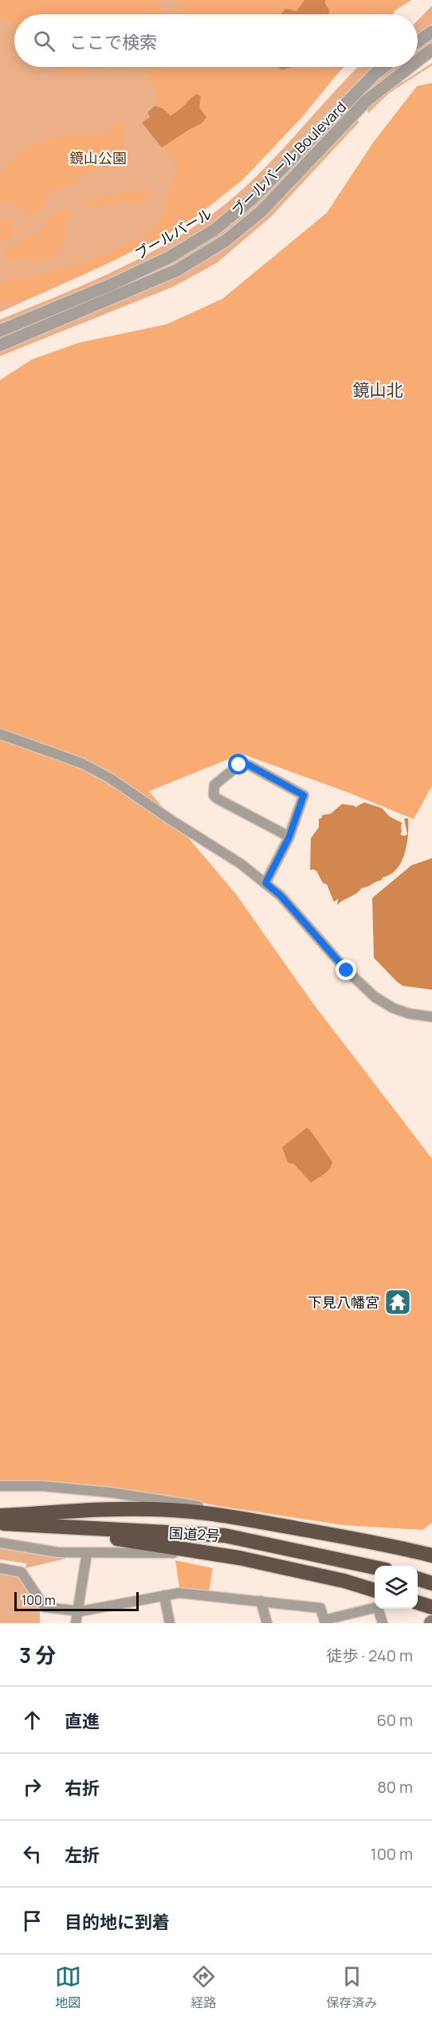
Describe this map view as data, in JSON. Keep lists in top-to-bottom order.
{
  "streets": {
    "highway": ["国道2号"],
    "street": ["ブールバール Boulevard", "ブールバール"]
  },
  "districts": ["鏡山北"],
  "parks": ["鏡山公園"],
  "places": {
    "temple": ["下見八幡宮"]
  },
  "scale_bar": "100 m",
  "page": {
    "search": "ここで検索",
    "scale": "100 m",
    "heading": ["3 分", "徒歩 · 240 m"],
    "list": [
      ["直進", "60 m"],
      ["右折", "80 m"],
      ["左折", "100 m"],
      "目的地に到着"
    ],
    "nav": ["地図", "経路", "保存済み"]
  }
}
